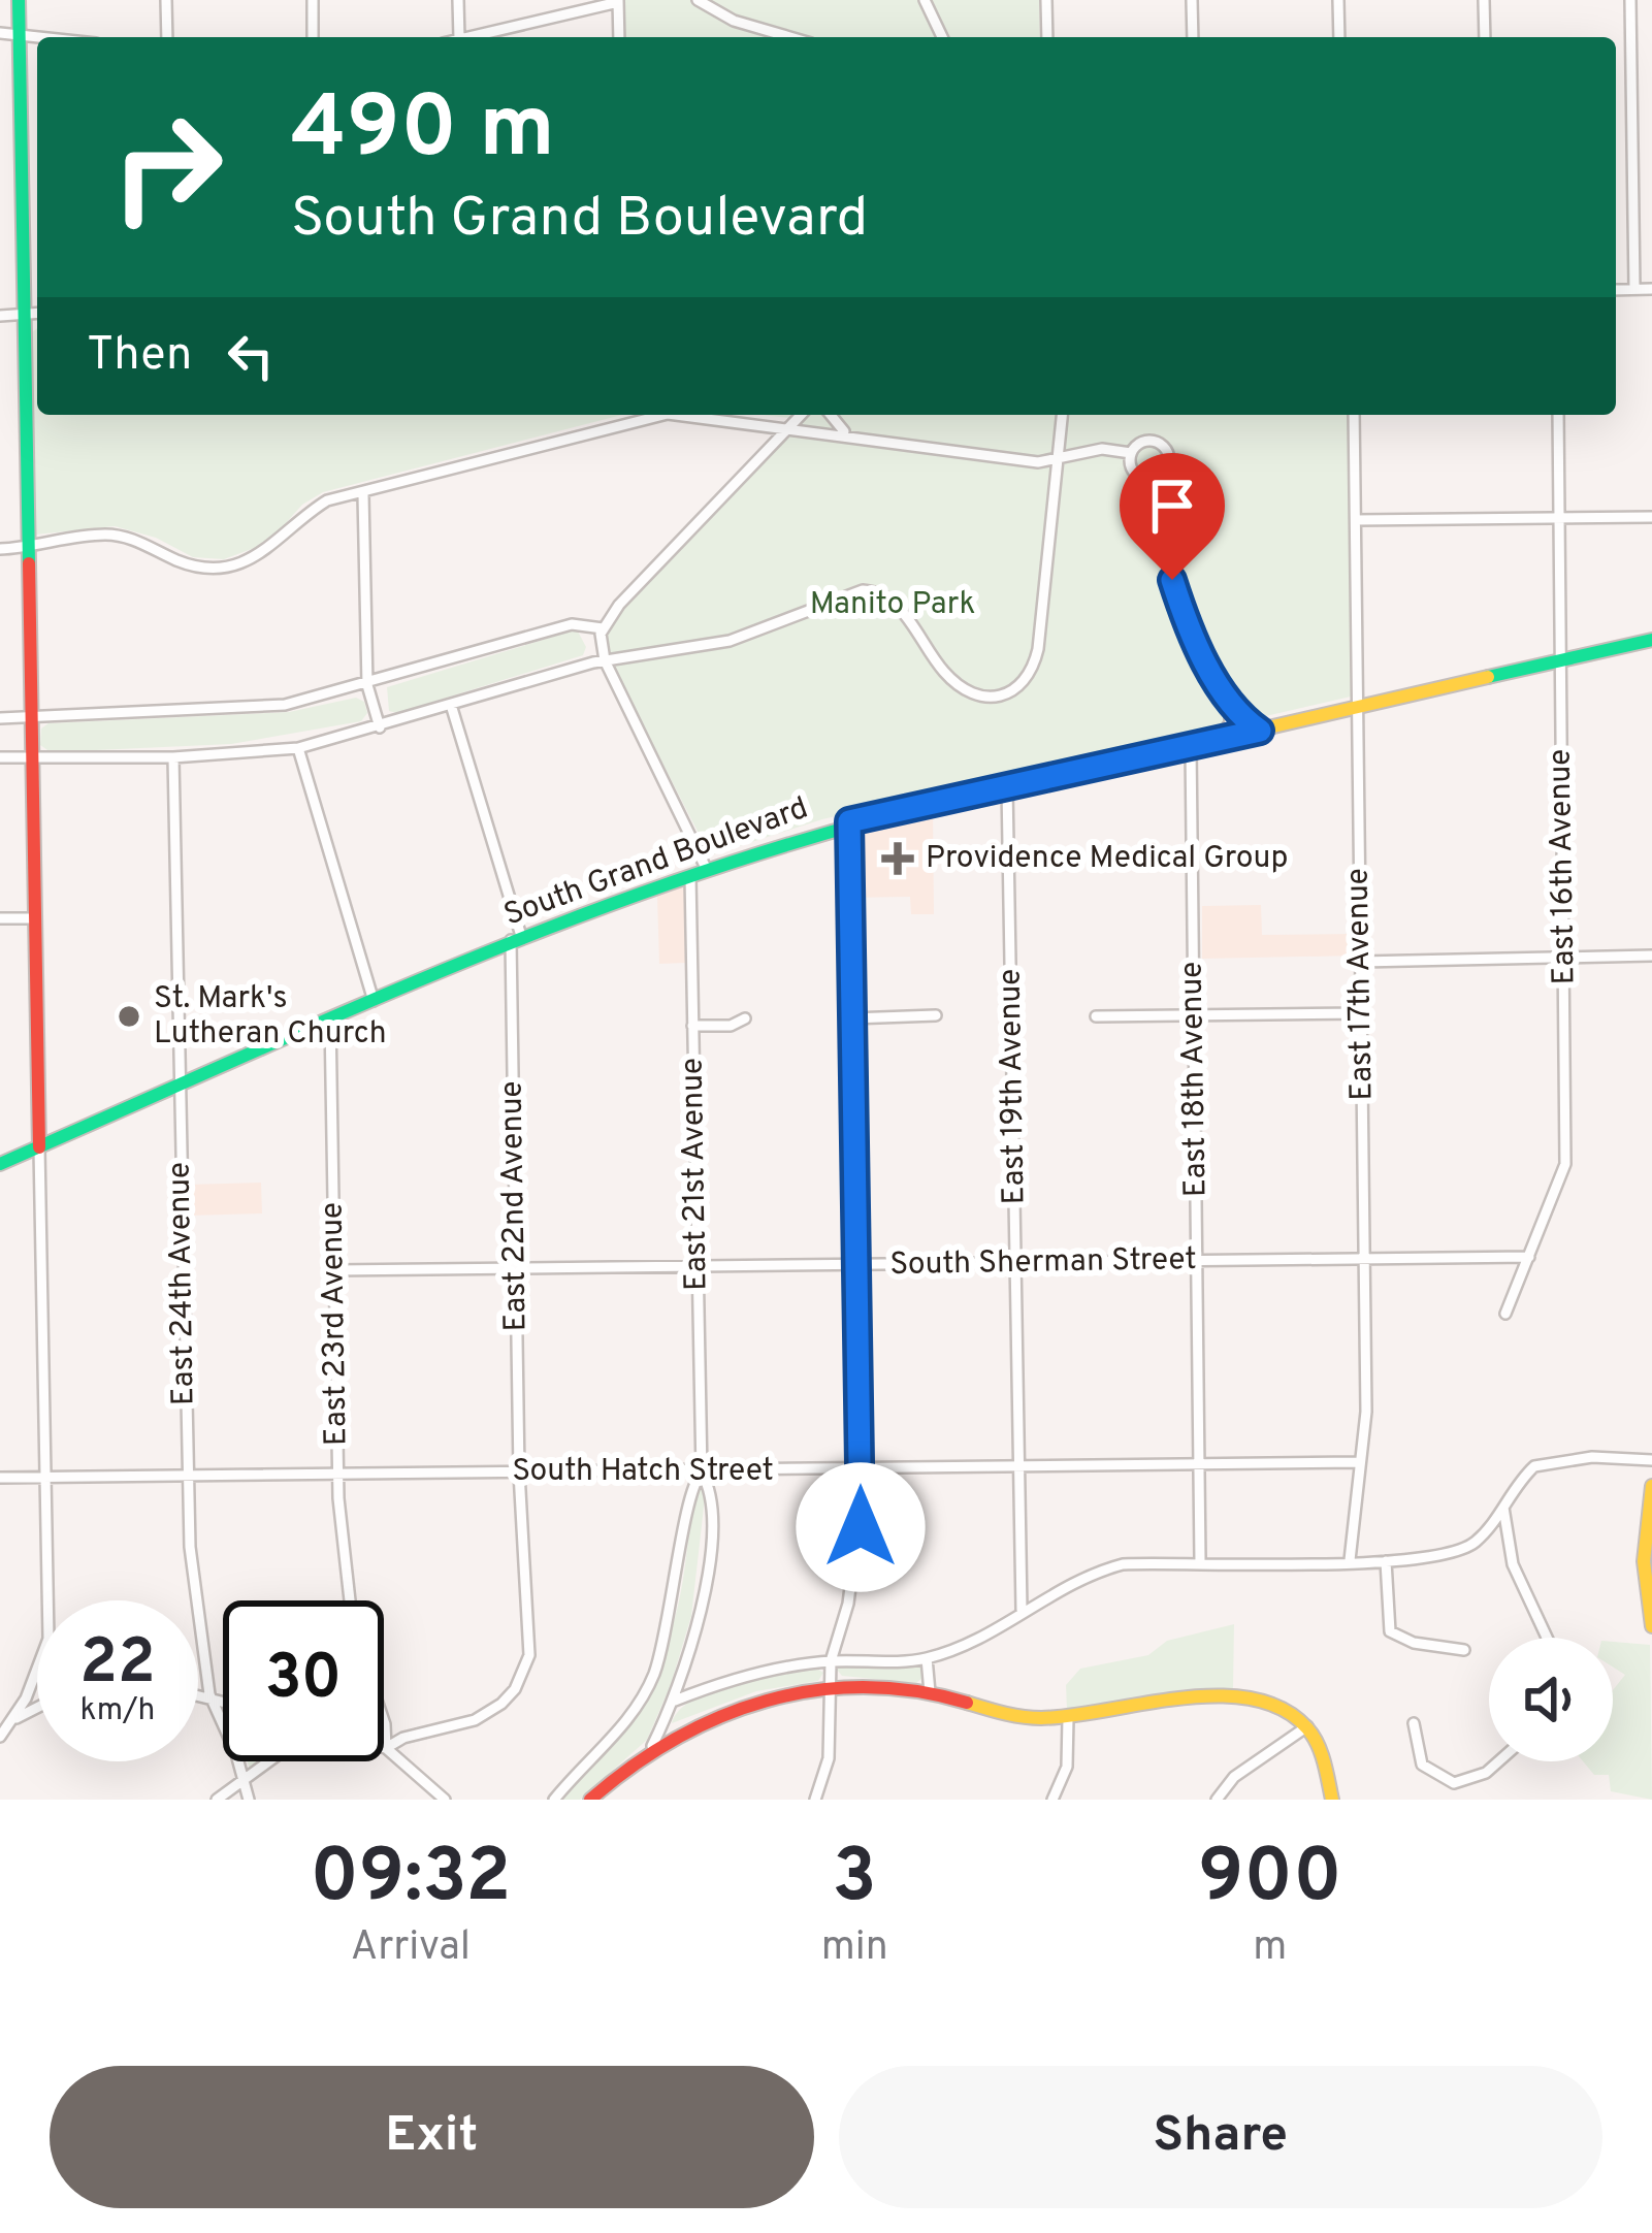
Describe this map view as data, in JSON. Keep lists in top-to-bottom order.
{
  "streets": {
    "street": [
      "South Grand Boulevard",
      "East 16th Avenue",
      "East 17th Avenue",
      "East 18th Avenue",
      "East 19th Avenue",
      "East 21st Avenue",
      "East 22nd Avenue",
      "South Sherman Street",
      "East 24th Avenue",
      "East 23rd Avenue",
      "South Hatch Street"
    ]
  },
  "crossings": [
    ["South Grand Boulevard", "East 16th Avenue"],
    ["South Grand Boulevard", "East 17th Avenue"],
    ["South Grand Boulevard", "East 18th Avenue"],
    ["South Grand Boulevard", "East 19th Avenue"],
    ["South Grand Boulevard", "East 21st Avenue"],
    ["South Grand Boulevard", "East 22nd Avenue"],
    ["South Grand Boulevard", "East 24th Avenue"],
    ["South Grand Boulevard", "East 23rd Avenue"],
    ["East 16th Avenue", "South Sherman Street"],
    ["East 17th Avenue", "South Sherman Street"],
    ["East 17th Avenue", "South Hatch Street"],
    ["East 18th Avenue", "South Sherman Street"],
    ["East 18th Avenue", "South Hatch Street"],
    ["East 19th Avenue", "South Sherman Street"],
    ["East 19th Avenue", "South Hatch Street"],
    ["East 21st Avenue", "South Sherman Street"],
    ["East 21st Avenue", "South Hatch Street"],
    ["East 22nd Avenue", "South Sherman Street"],
    ["East 22nd Avenue", "South Hatch Street"],
    ["South Sherman Street", "East 23rd Avenue"],
    ["East 24th Avenue", "South Hatch Street"],
    ["East 23rd Avenue", "South Hatch Street"]
  ],
  "parks": ["Manito Park"],
  "places": {
    "health": ["Providence Medical Group"],
    "other": ["St. Mark's Lutheran Church"]
  },
  "page": {
    "turn": ["490 m", "South Grand Boulevard"],
    "then": "Then",
    "speed": "22 km/h",
    "limit": "30",
    "eta": [
      "09:32",
      "Arrival",
      "3",
      "min",
      "900",
      "m"
    ],
    "buttons": ["Exit", "Share"]
  }
}
